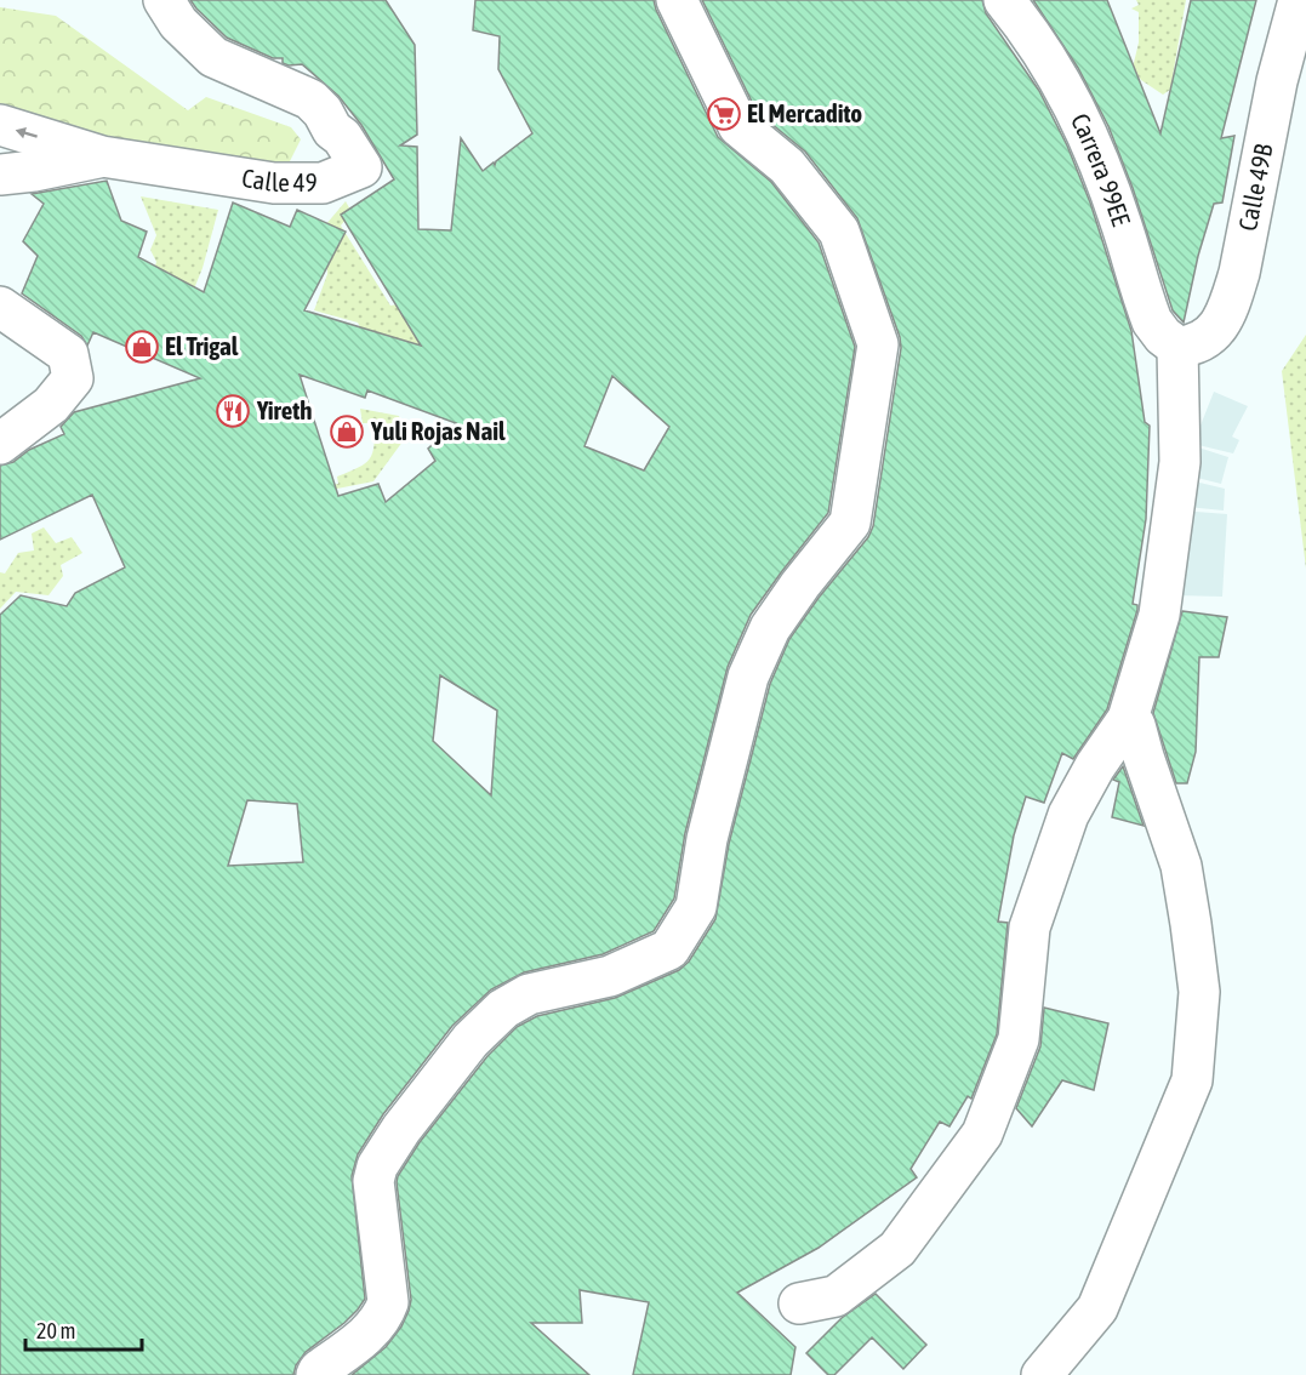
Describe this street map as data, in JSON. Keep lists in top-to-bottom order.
{
  "streets": {
    "street": ["Carrera 99EE", "Calle 49", "Calle 49B"]
  },
  "crossings": [
    ["Carrera 99EE", "Calle 49B"]
  ],
  "places": {
    "supermarket": ["El Mercadito"],
    "shop": ["El Trigal", "Yuli Rojas Nail"],
    "restaurant": ["Yireth"]
  },
  "scale_bar": "20 m"
}
